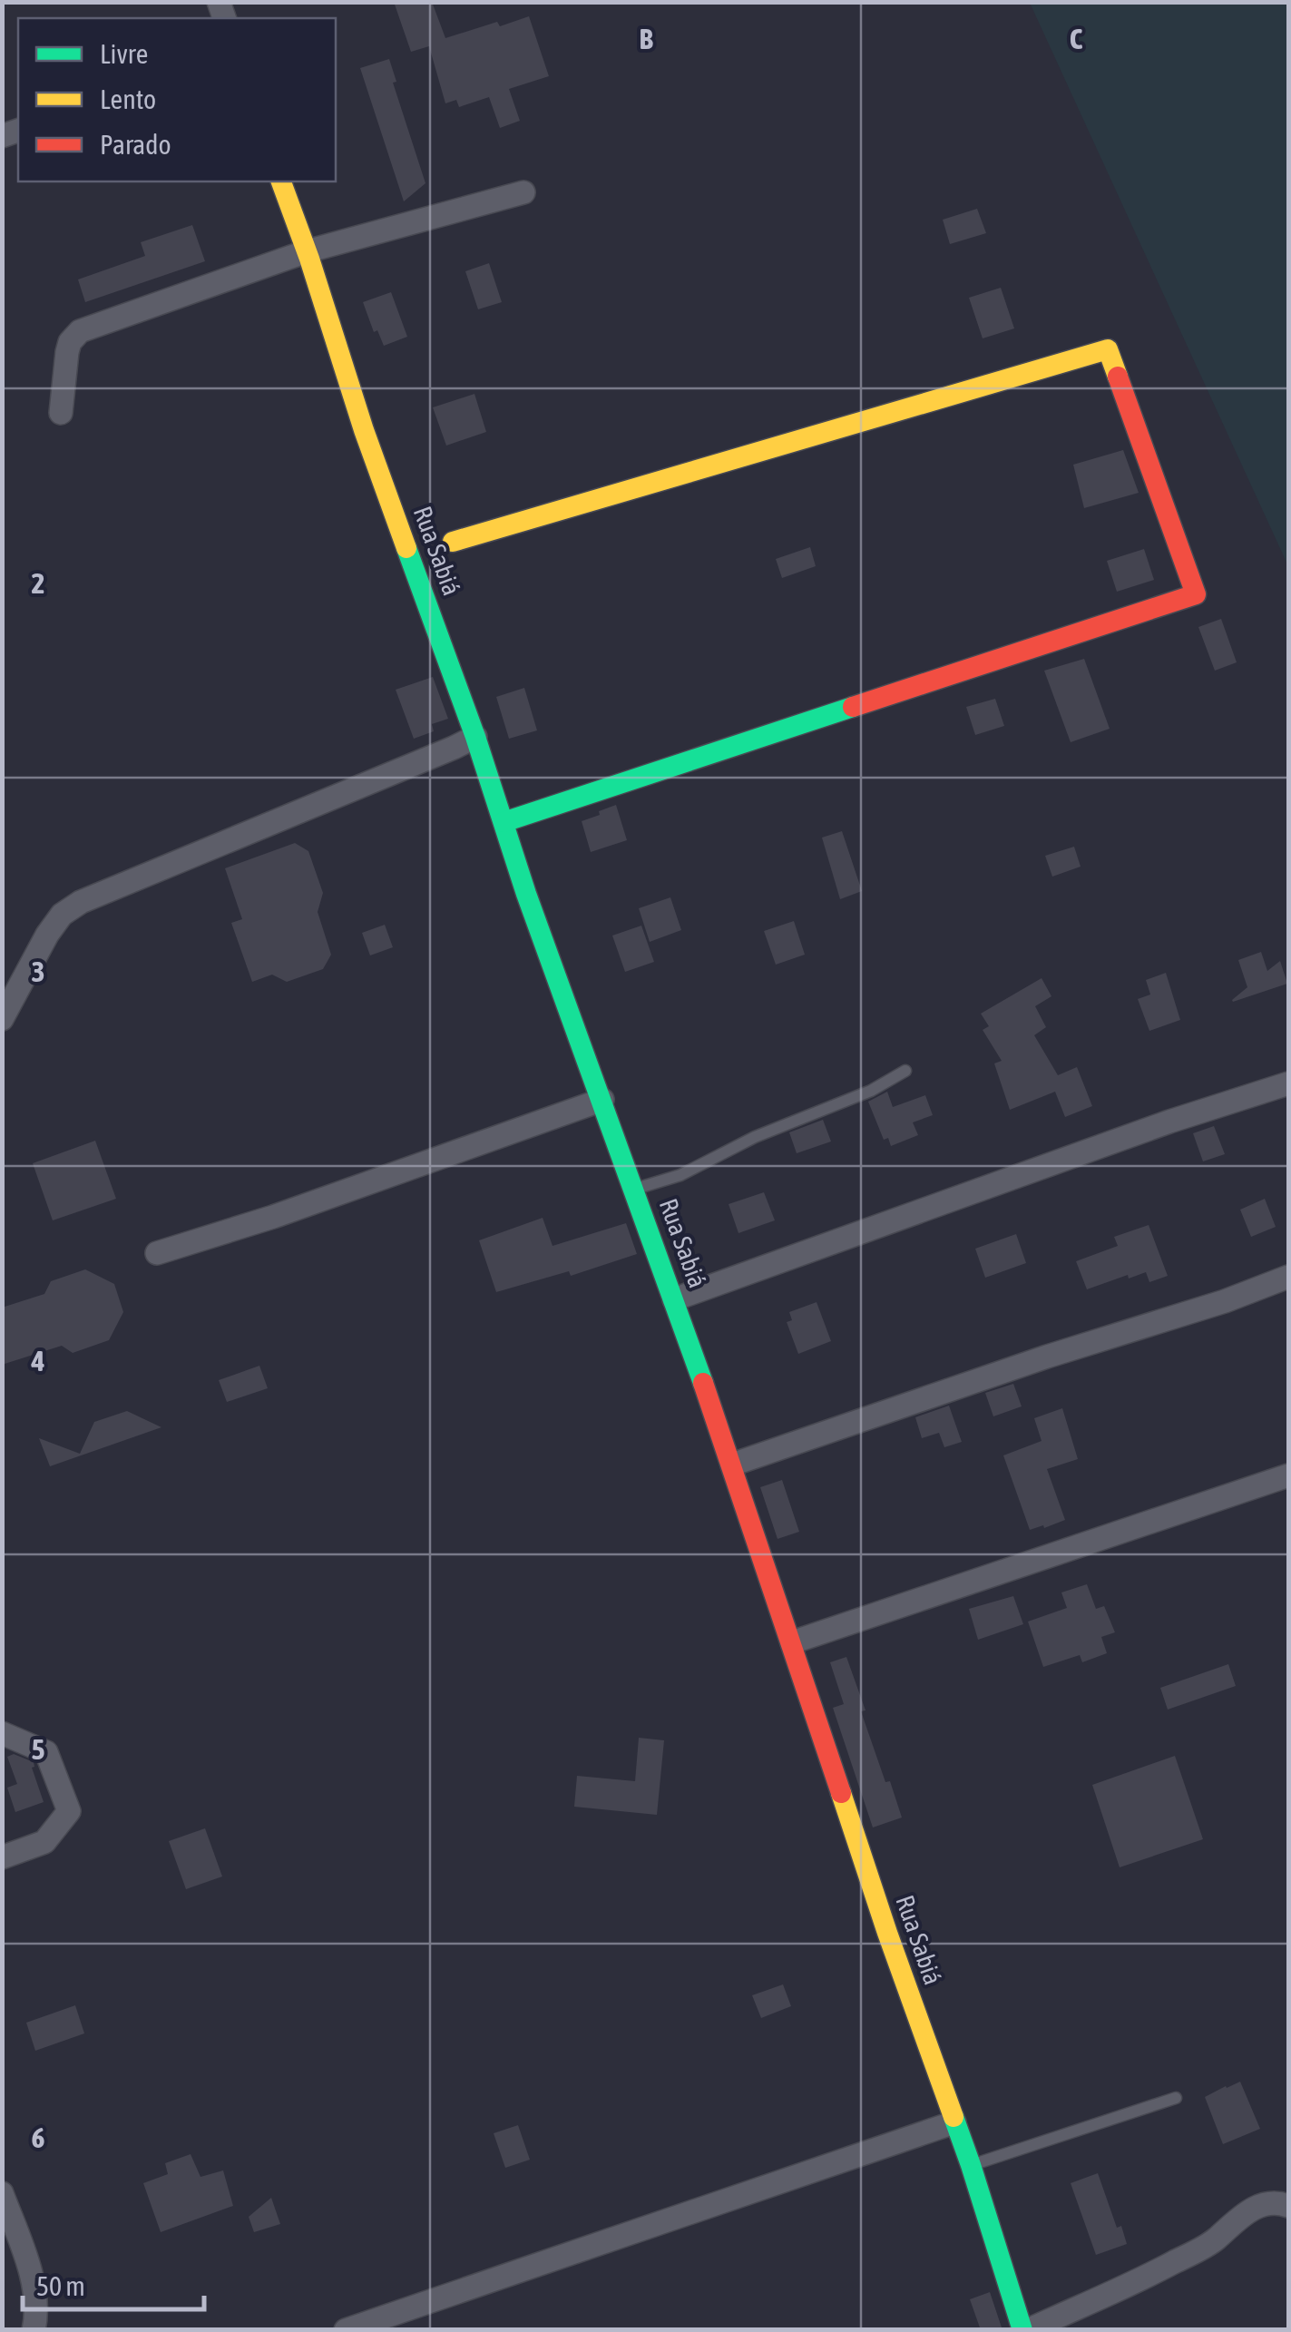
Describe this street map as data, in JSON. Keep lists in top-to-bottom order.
{
  "streets": {
    "street": ["Rua Sabiá"]
  },
  "legend": ["Livre", "Lento", "Parado"],
  "scale_bar": "50 m",
  "grid": {
    "columns": ["B", "C"],
    "rows": [
      "2",
      "3",
      "4",
      "5",
      "6"
    ]
  }
}
